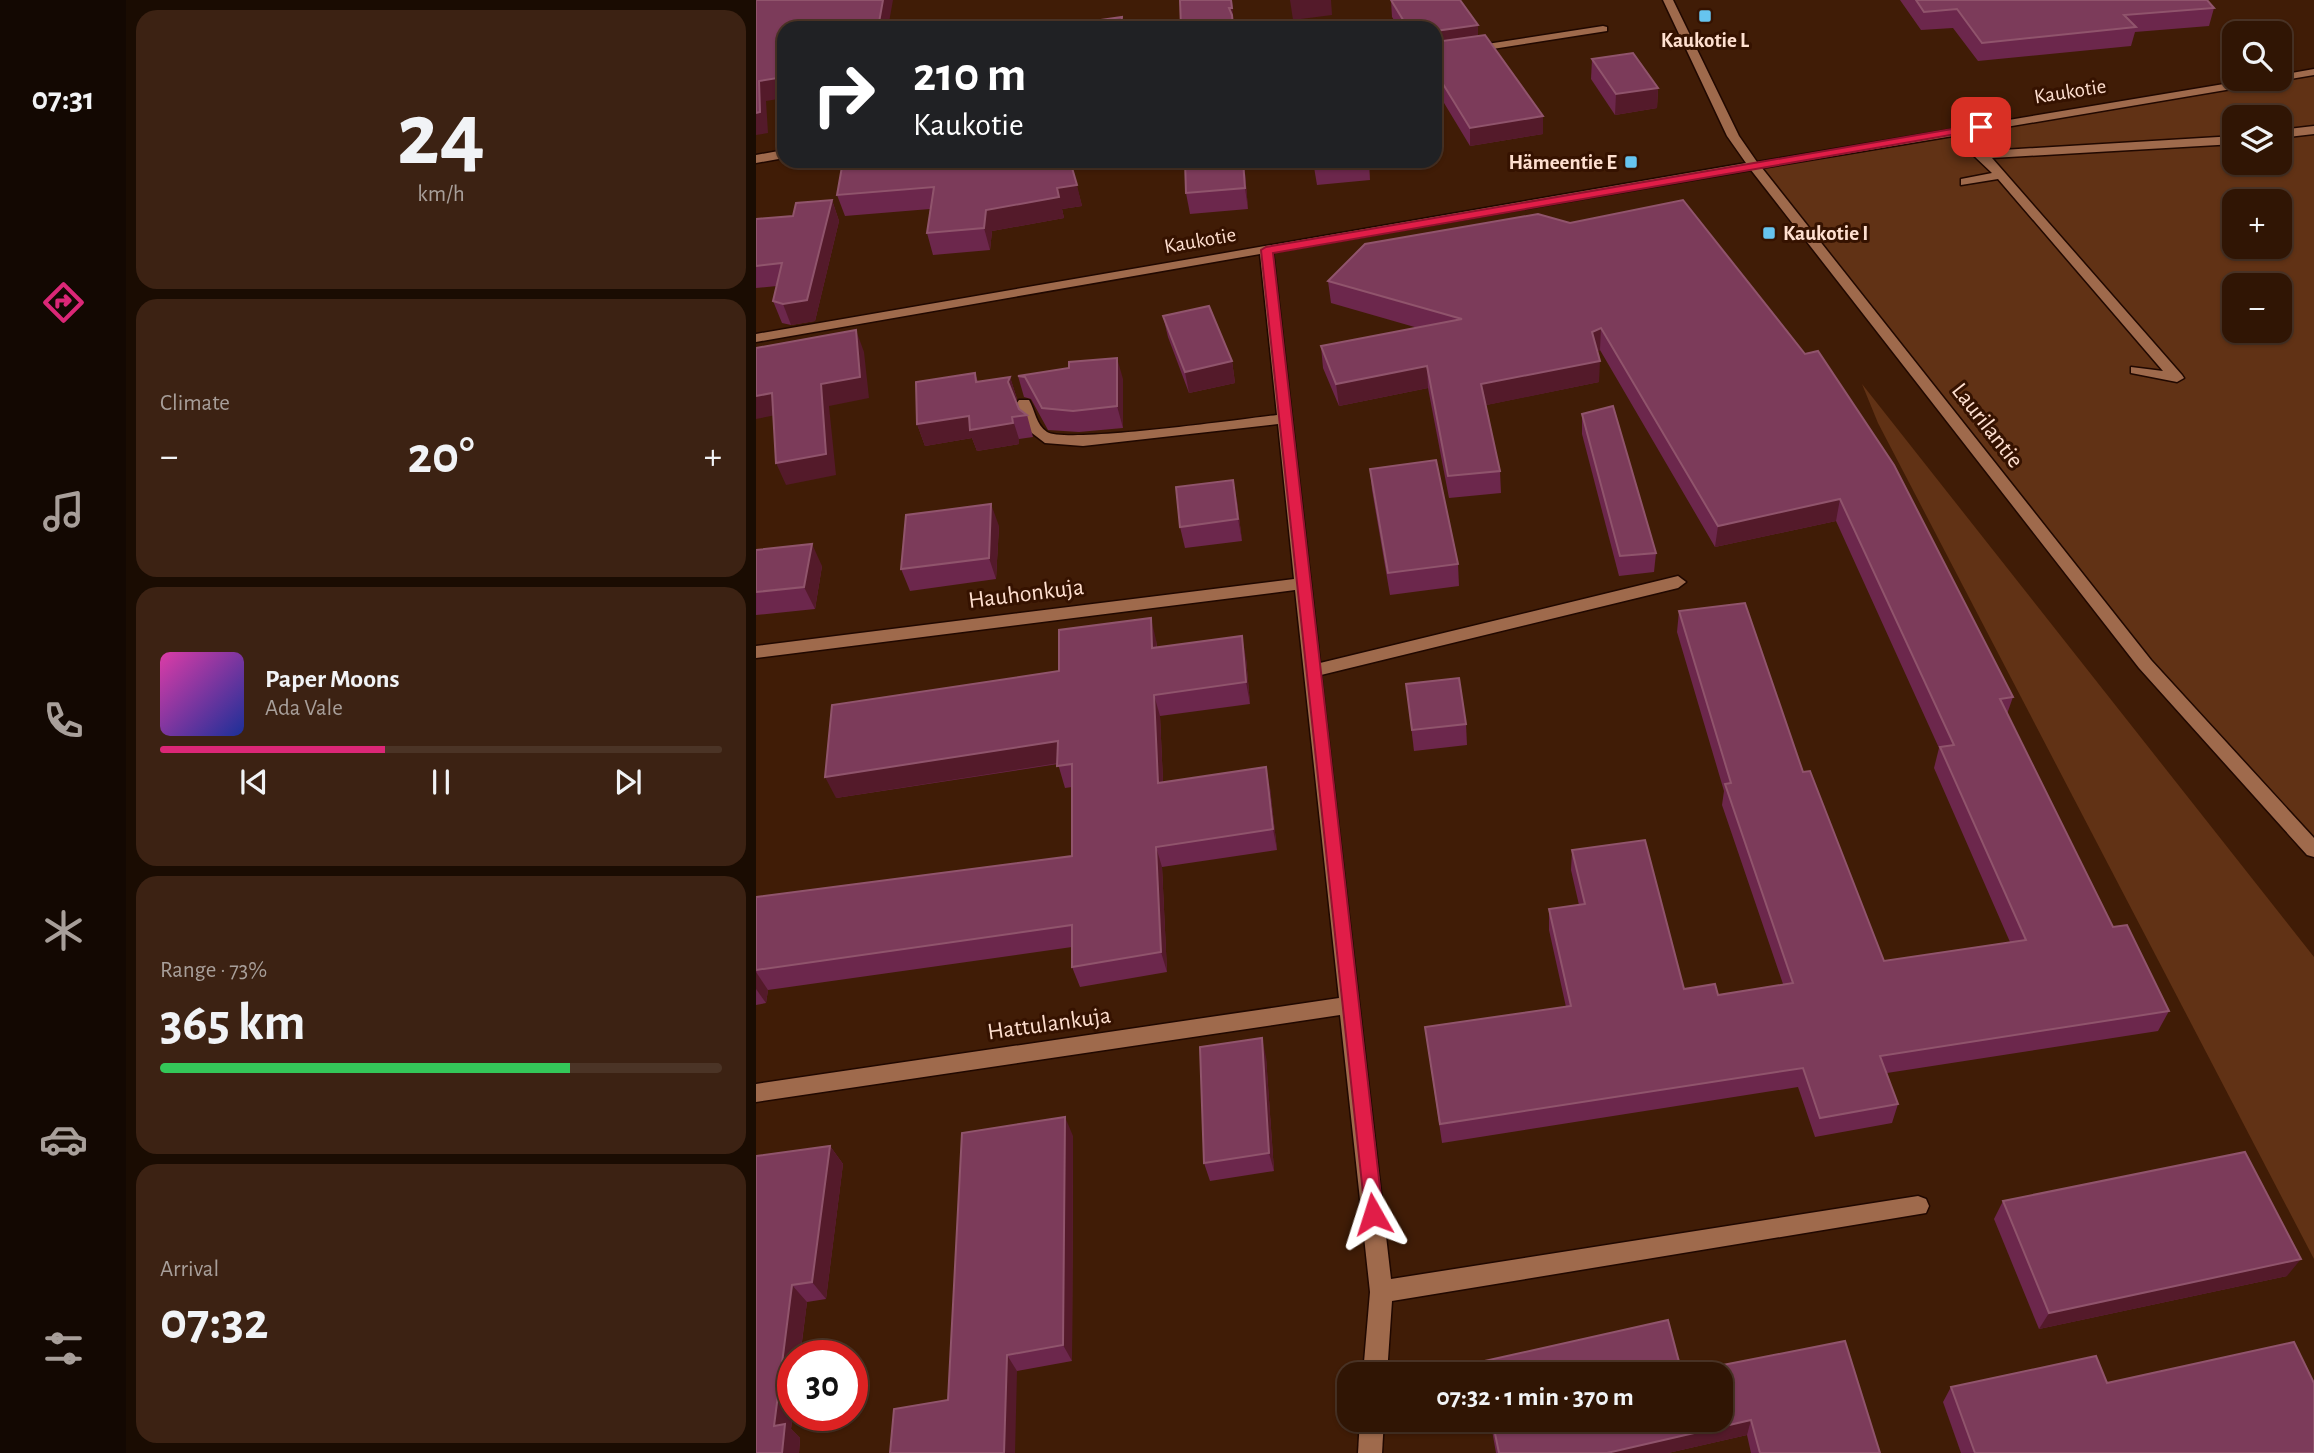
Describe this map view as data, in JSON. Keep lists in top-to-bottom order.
{
  "streets": {
    "street": [
      "Kaukotie",
      "Laurilantie",
      "Hauhonkuja",
      "Hattulankuja"
    ]
  },
  "crossings": [
    ["Kaukotie", "Laurilantie"]
  ],
  "places": {
    "transit": ["Kaukotie L", "Hämeentie E", "Kaukotie I"]
  },
  "page": {
    "tabs": "07:31",
    "tile": [
      ["24", "km/h"],
      "Climate",
      ["Range · 73%", "365 km"],
      ["Arrival", "07:32"]
    ],
    "map_buttons": ["+", "−"],
    "turn": ["210 m", "Kaukotie"],
    "heat": ["−", "20°", "+"],
    "song": ["Paper Moons", "Ada Vale"],
    "limit": "30",
    "trip": "07:32 · 1 min · 370 m"
  }
}
